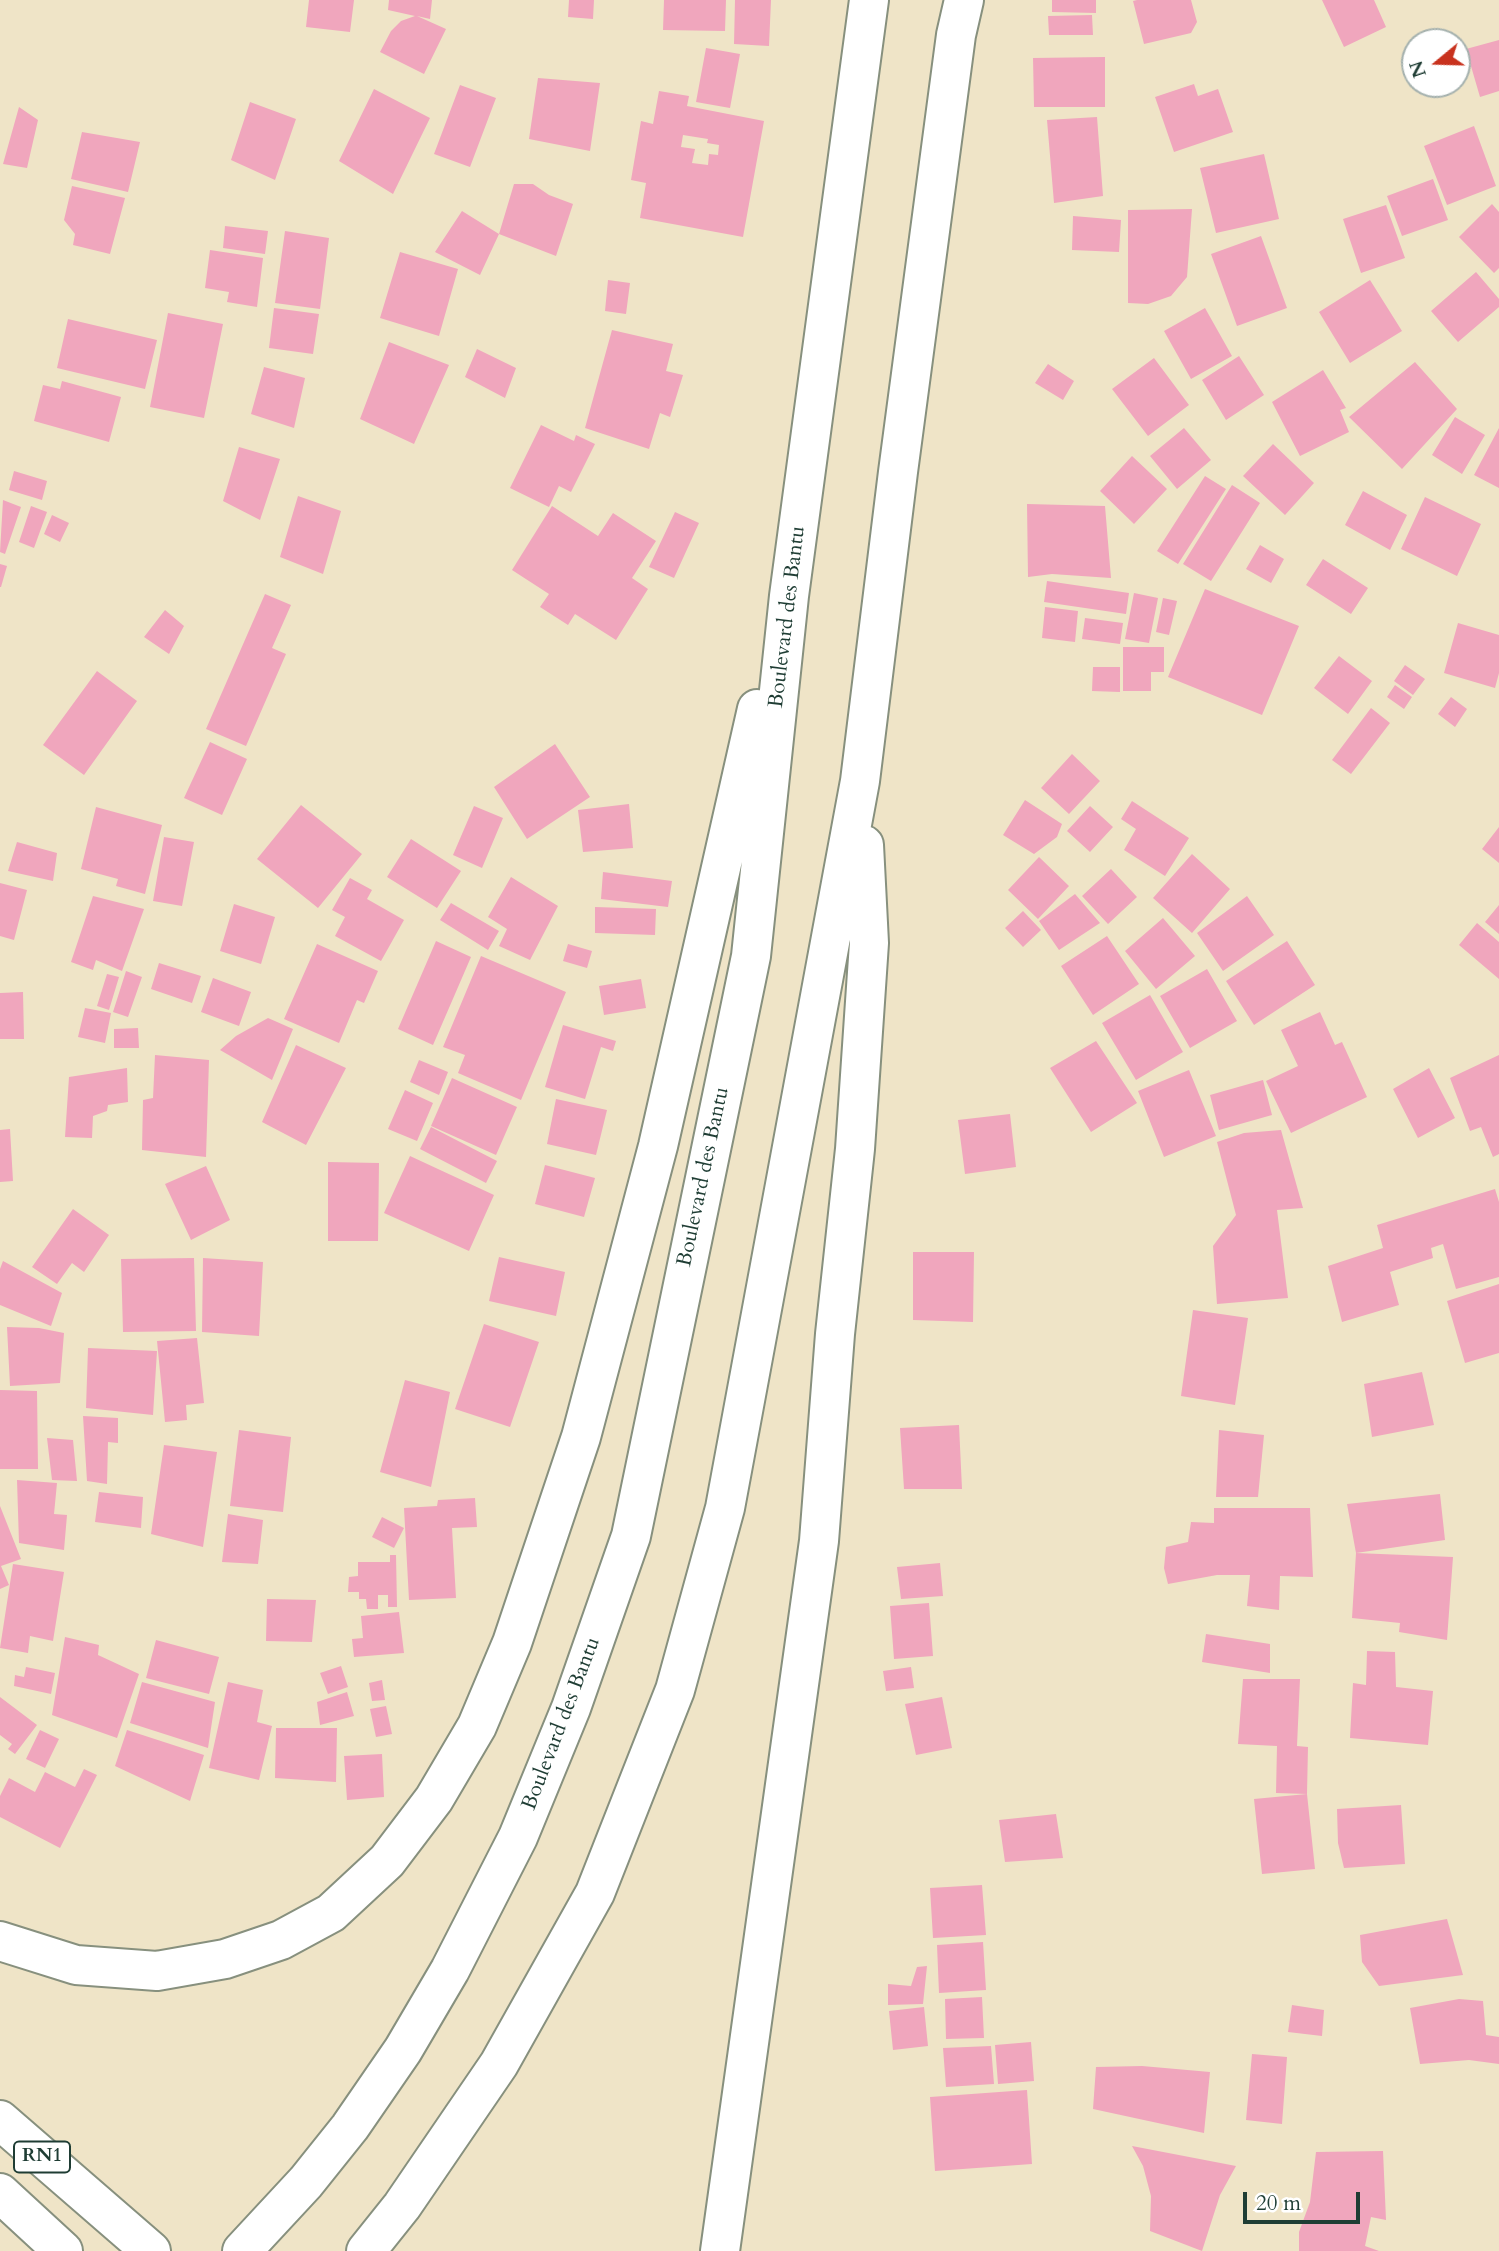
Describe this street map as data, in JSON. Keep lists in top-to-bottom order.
{
  "streets": {
    "highway": ["Boulevard des Bantu", "RN1"]
  },
  "scale_bar": "20 m",
  "north": "left"
}
